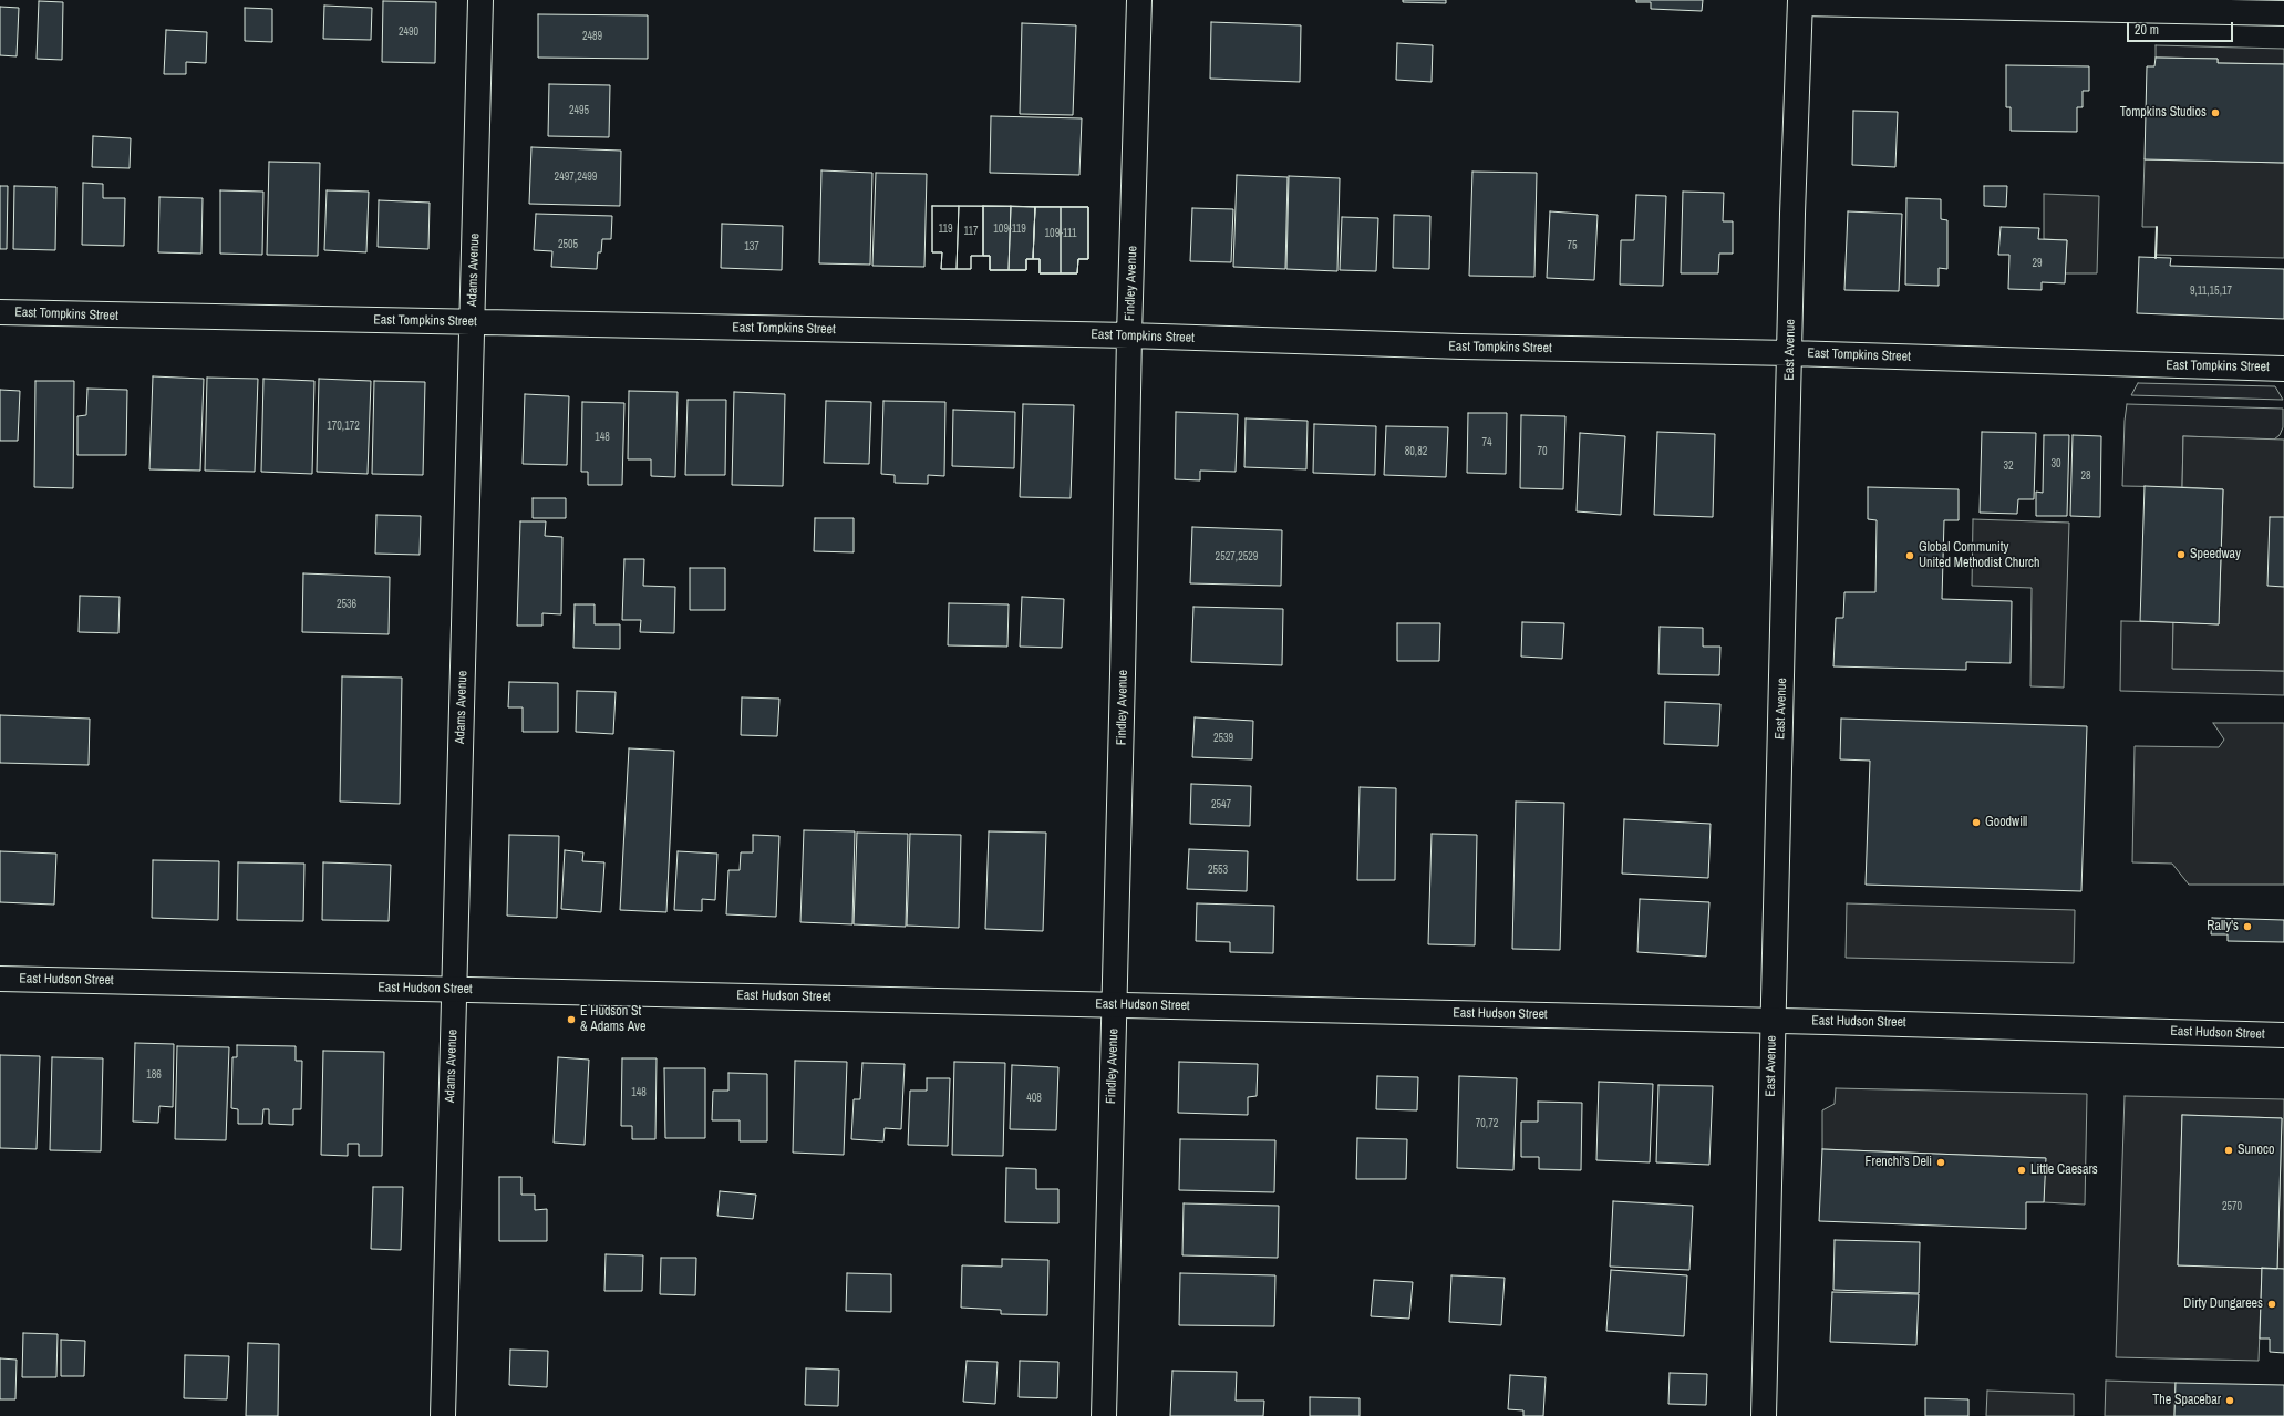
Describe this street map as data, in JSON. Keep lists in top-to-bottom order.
{
  "streets": {
    "street": [
      "Adams Avenue",
      "Findley Avenue",
      "East Tompkins Street",
      "East Avenue",
      "East Hudson Street"
    ]
  },
  "crossings": [
    ["Adams Avenue", "East Tompkins Street"],
    ["Adams Avenue", "East Hudson Street"],
    ["Findley Avenue", "East Tompkins Street"],
    ["Findley Avenue", "East Hudson Street"],
    ["East Tompkins Street", "East Avenue"],
    ["East Avenue", "East Hudson Street"]
  ],
  "places": [
    "Tompkins Studios",
    "Speedway",
    "Global Community United Methodist Church",
    "Goodwill",
    "Rally's",
    "E Hudson St & Adams Ave",
    "Sunoco",
    "Frenchi's Deli",
    "Little Caesars",
    "Dirty Dungarees",
    "The Spacebar"
  ],
  "house_numbers": [
    "2490",
    "2489",
    "2495",
    "2497,2499",
    "119",
    "109-119",
    "117",
    "109-111",
    "2505",
    "75",
    "137",
    "29",
    "9,11,15,17",
    "170,172",
    "148",
    "74",
    "80,82",
    "70",
    "30",
    "32",
    "28",
    "2527,2529",
    "2536",
    "2539",
    "2547",
    "2553",
    "186",
    "148",
    "408",
    "70,72",
    "2570"
  ],
  "scale_bar": "20 m"
}
